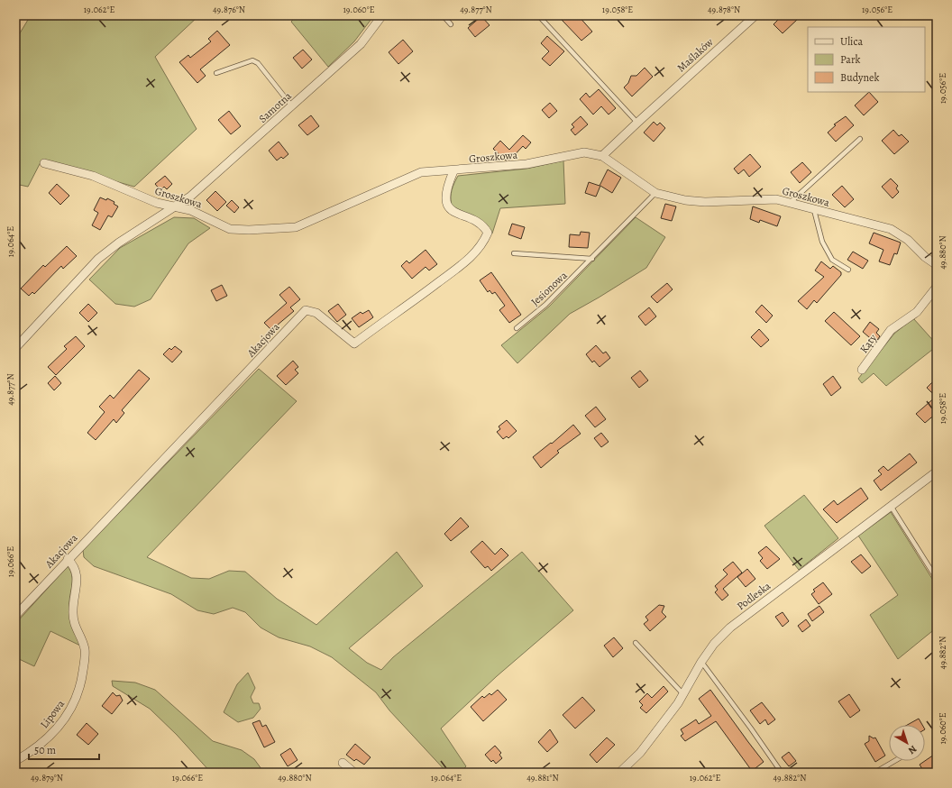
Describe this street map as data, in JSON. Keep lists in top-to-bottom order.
{
  "streets": {
    "street": [
      "Maślaków",
      "Samotna",
      "Groszkowa",
      "Akacjowa",
      "Kąty",
      "Podleska",
      "Lipowa"
    ],
    "lane": ["Jesionowa"]
  },
  "crossings": [
    ["Maślaków", "Groszkowa"],
    ["Samotna", "Groszkowa"],
    ["Groszkowa", "Jesionowa"],
    ["Groszkowa", "Akacjowa"],
    ["Akacjowa", "Lipowa"]
  ],
  "legend": ["Ulica", "Park", "Budynek"],
  "scale_bar": "50 m",
  "north": "bottom right",
  "coordinates": [
    "19.062°E",
    "49.876°N",
    "19.060°E",
    "49.877°N",
    "19.058°E",
    "49.878°N",
    "19.056°E",
    "19.064°E",
    "49.880°N",
    "19.066°E",
    "49.882°N",
    "49.879°N",
    "49.881°N"
  ]
}
